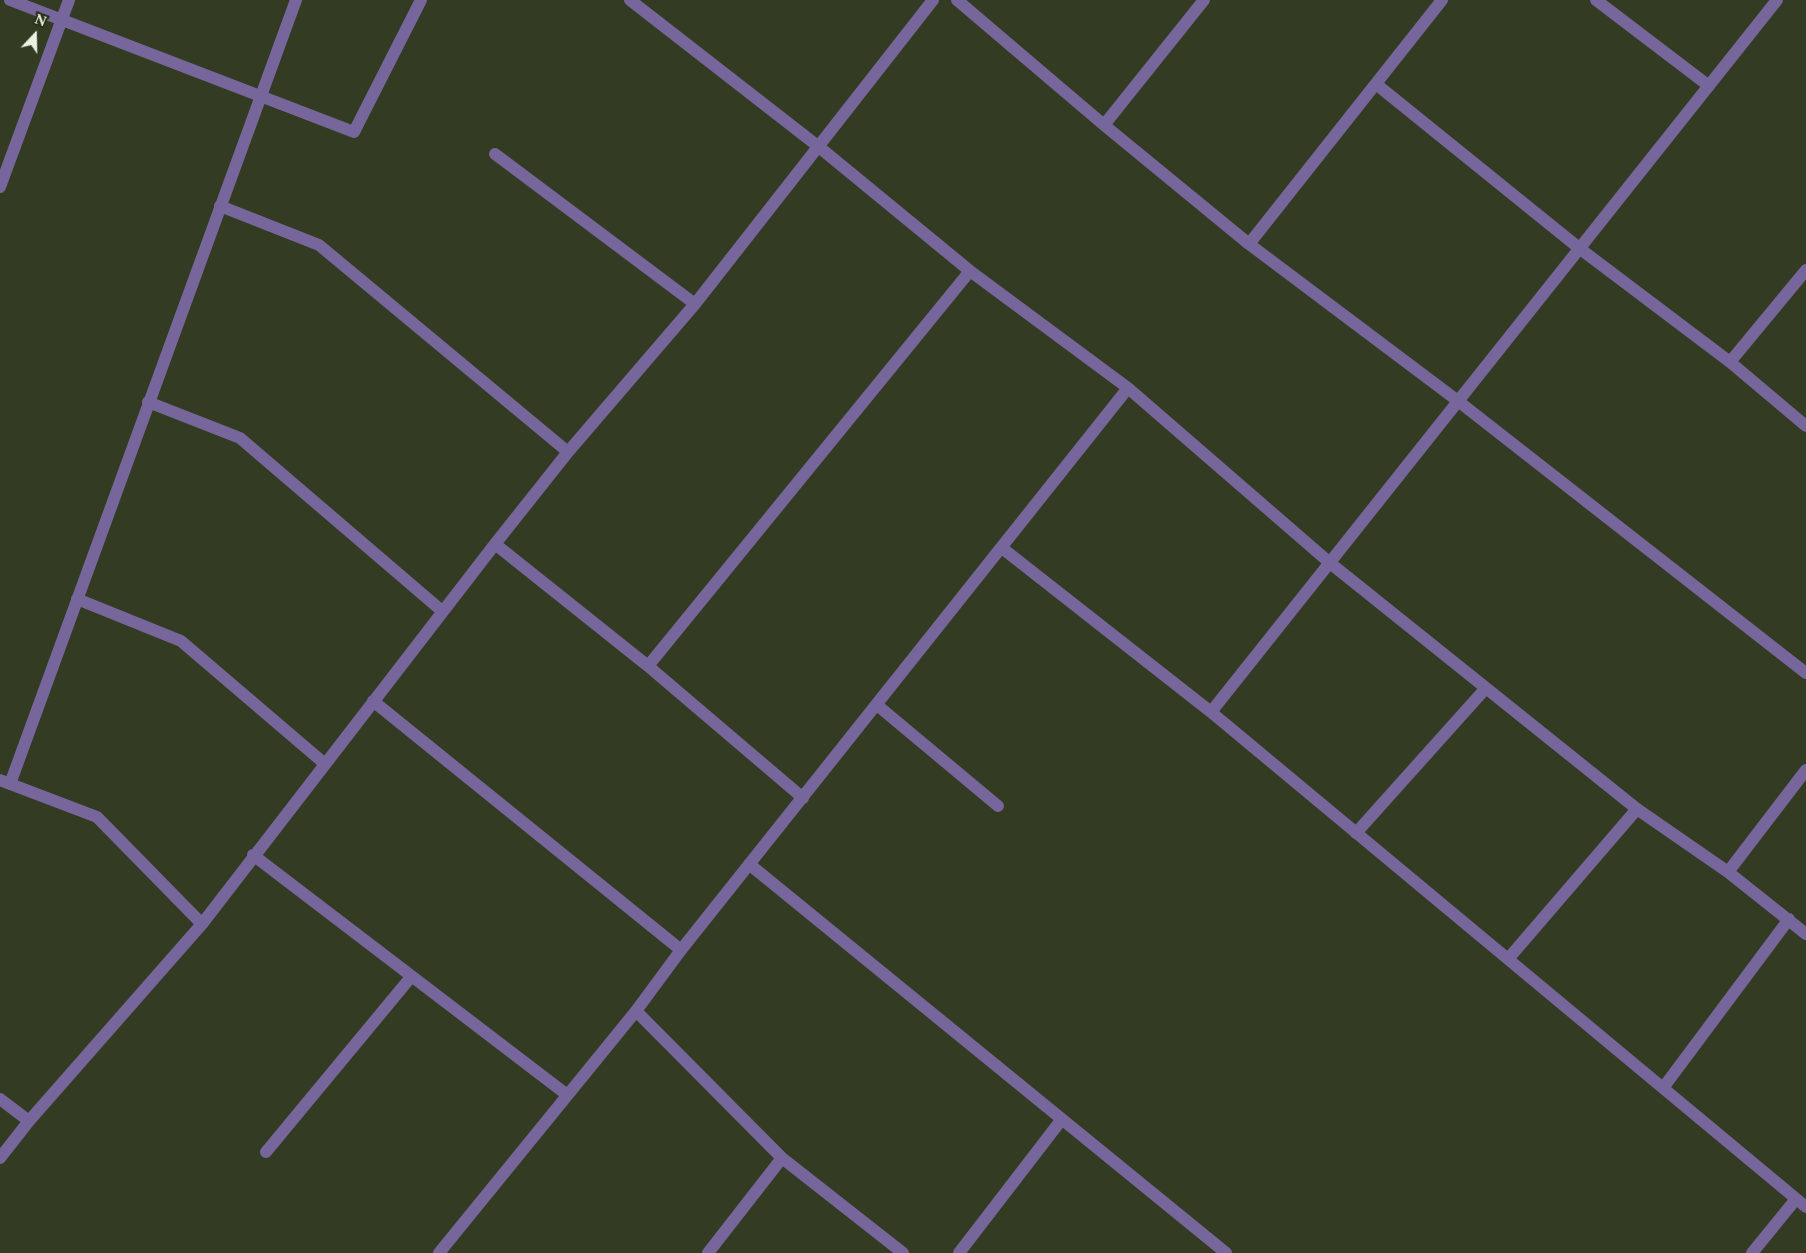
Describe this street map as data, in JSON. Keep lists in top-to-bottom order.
{
  "north": "top"
}
